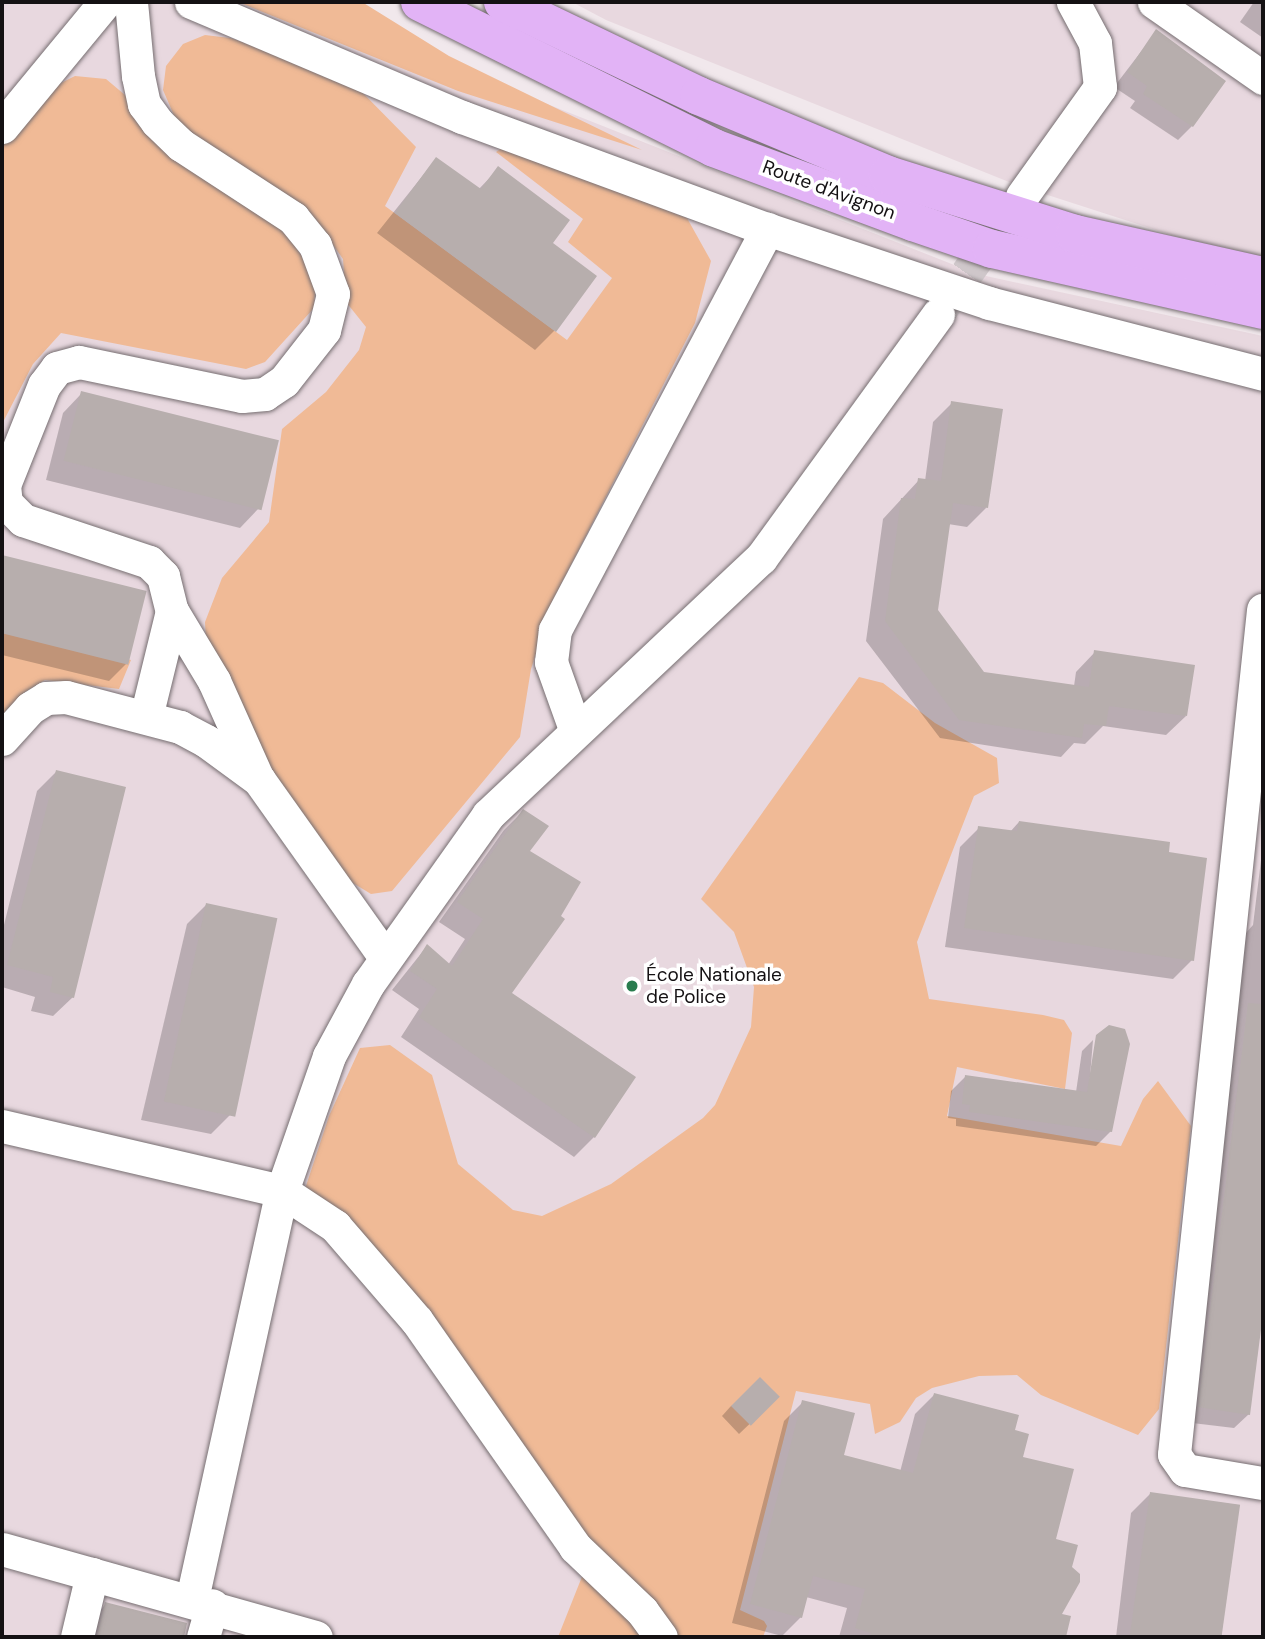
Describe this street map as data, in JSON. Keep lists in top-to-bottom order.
{
  "streets": {
    "main road": ["Route d'Avignon"]
  },
  "places": ["École Nationale de Police"]
}
